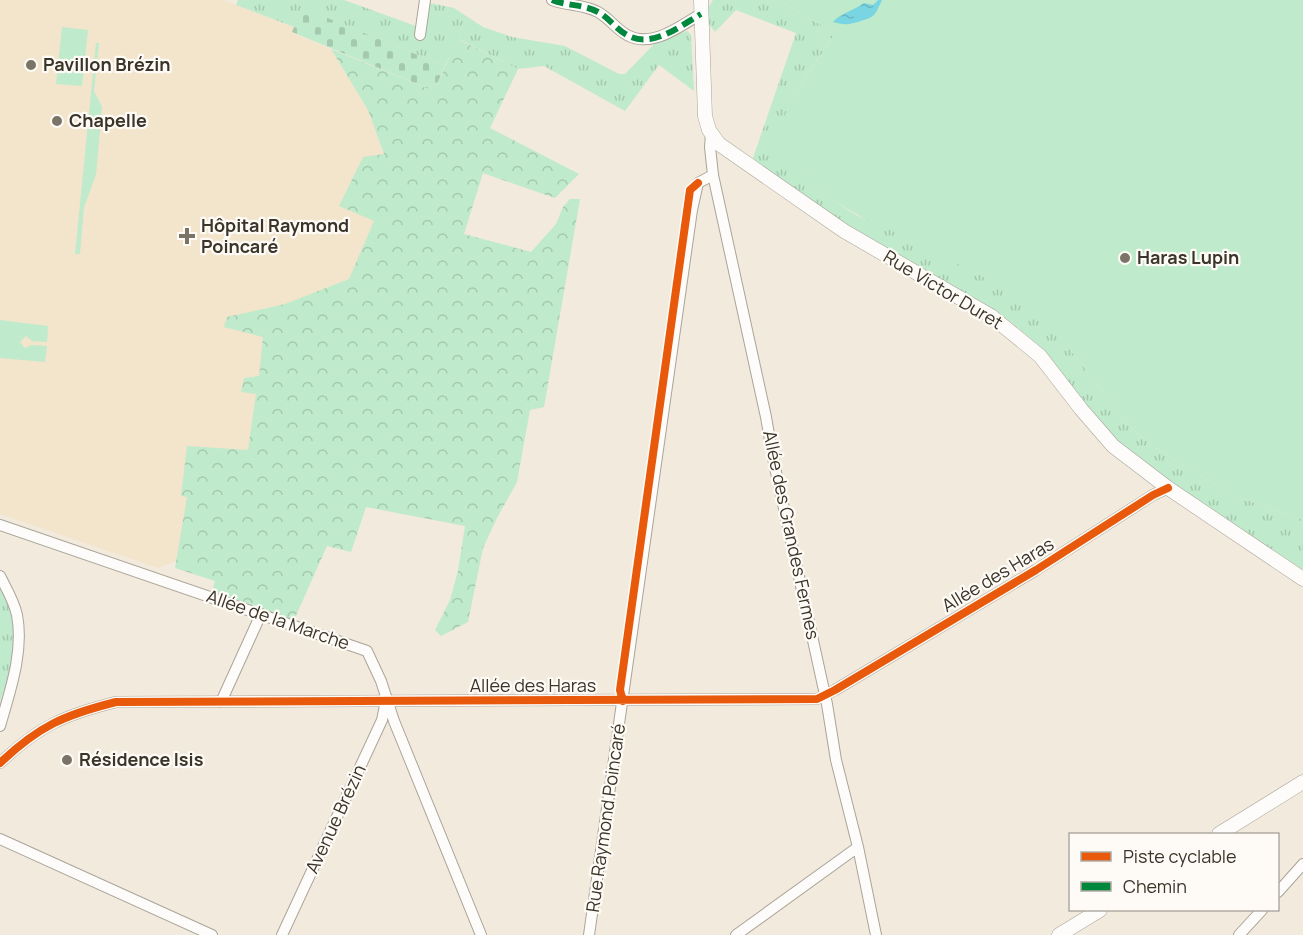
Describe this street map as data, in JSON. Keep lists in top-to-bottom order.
{
  "streets": {
    "street": [
      "Rue Victor Duret",
      "Allée des Grandes Fermes",
      "Allée des Haras",
      "Allée de la Marche",
      "Rue Raymond Poincaré",
      "Avenue Brézin"
    ]
  },
  "crossings": [
    ["Rue Victor Duret", "Allée des Grandes Fermes"],
    ["Rue Victor Duret", "Allée des Haras"],
    ["Allée des Grandes Fermes", "Allée des Haras"],
    ["Allée des Grandes Fermes", "Rue Raymond Poincaré"],
    ["Allée des Haras", "Allée de la Marche"],
    ["Allée des Haras", "Rue Raymond Poincaré"],
    ["Allée des Haras", "Avenue Brézin"],
    ["Allée de la Marche", "Avenue Brézin"]
  ],
  "places": {
    "other": [
      "Pavillon Brézin",
      "Chapelle",
      "Haras Lupin",
      "Résidence Isis"
    ],
    "health": ["Hôpital Raymond Poincaré"]
  },
  "legend": ["Piste cyclable", "Chemin"]
}
